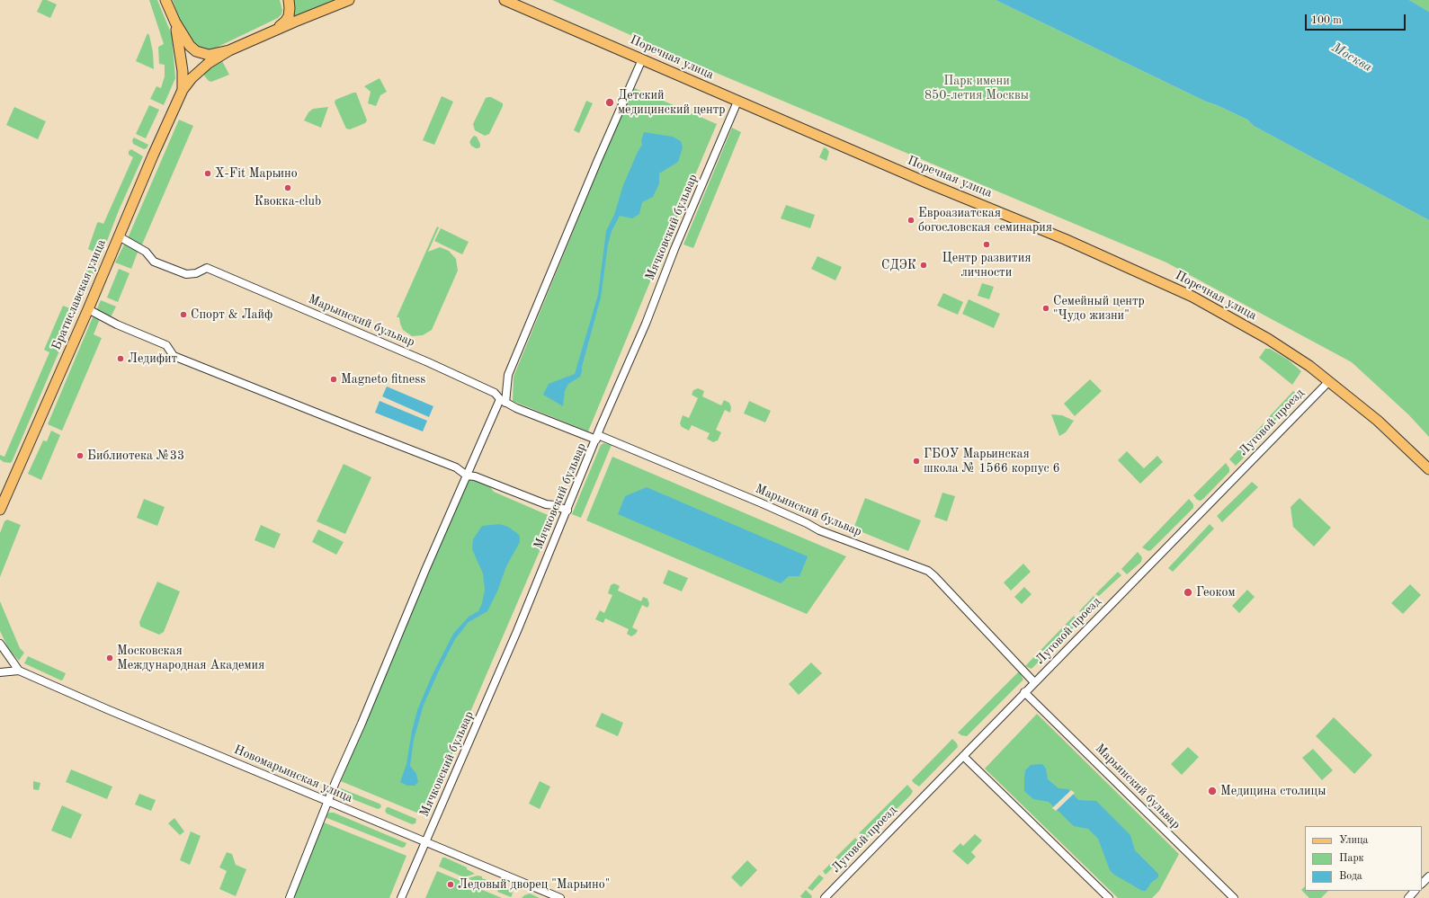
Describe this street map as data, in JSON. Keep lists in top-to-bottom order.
{
  "streets": {
    "main road": ["Поречная улица", "Братиславская улица"],
    "street": [
      "Мячковский бульвар",
      "Марьинский бульвар",
      "Луговой проезд",
      "Новомарьинская улица"
    ]
  },
  "crossings": [
    ["Поречная улица", "Мячковский бульвар"],
    ["Поречная улица", "Луговой проезд"],
    ["Мячковский бульвар", "Марьинский бульвар"],
    ["Мячковский бульвар", "Новомарьинская улица"],
    ["Братиславская улица", "Марьинский бульвар"],
    ["Марьинский бульвар", "Луговой проезд"]
  ],
  "water": ["Москва"],
  "parks": ["Парк имени 850-летия Москвы"],
  "places": [
    "Детский медицинский центр",
    "X-Fit Марьино",
    "Квокка-club",
    "Евроазиатская богословская семинария",
    "Центр развития личности",
    "СДЭК",
    "Семейный центр \"Чудо жизни\"",
    "Спорт & Лайф",
    "Ледифит",
    "Magneto fitness",
    "Библиотека №33",
    "ГБОУ Марьинская школа № 1566 корпус 6",
    "Геоком",
    "Московская Международная Академия",
    "Медицина столицы",
    "Ледовый дворец \"Марьино\""
  ],
  "legend": ["Улица", "Парк", "Вода"],
  "scale_bar": "100 m"
}
